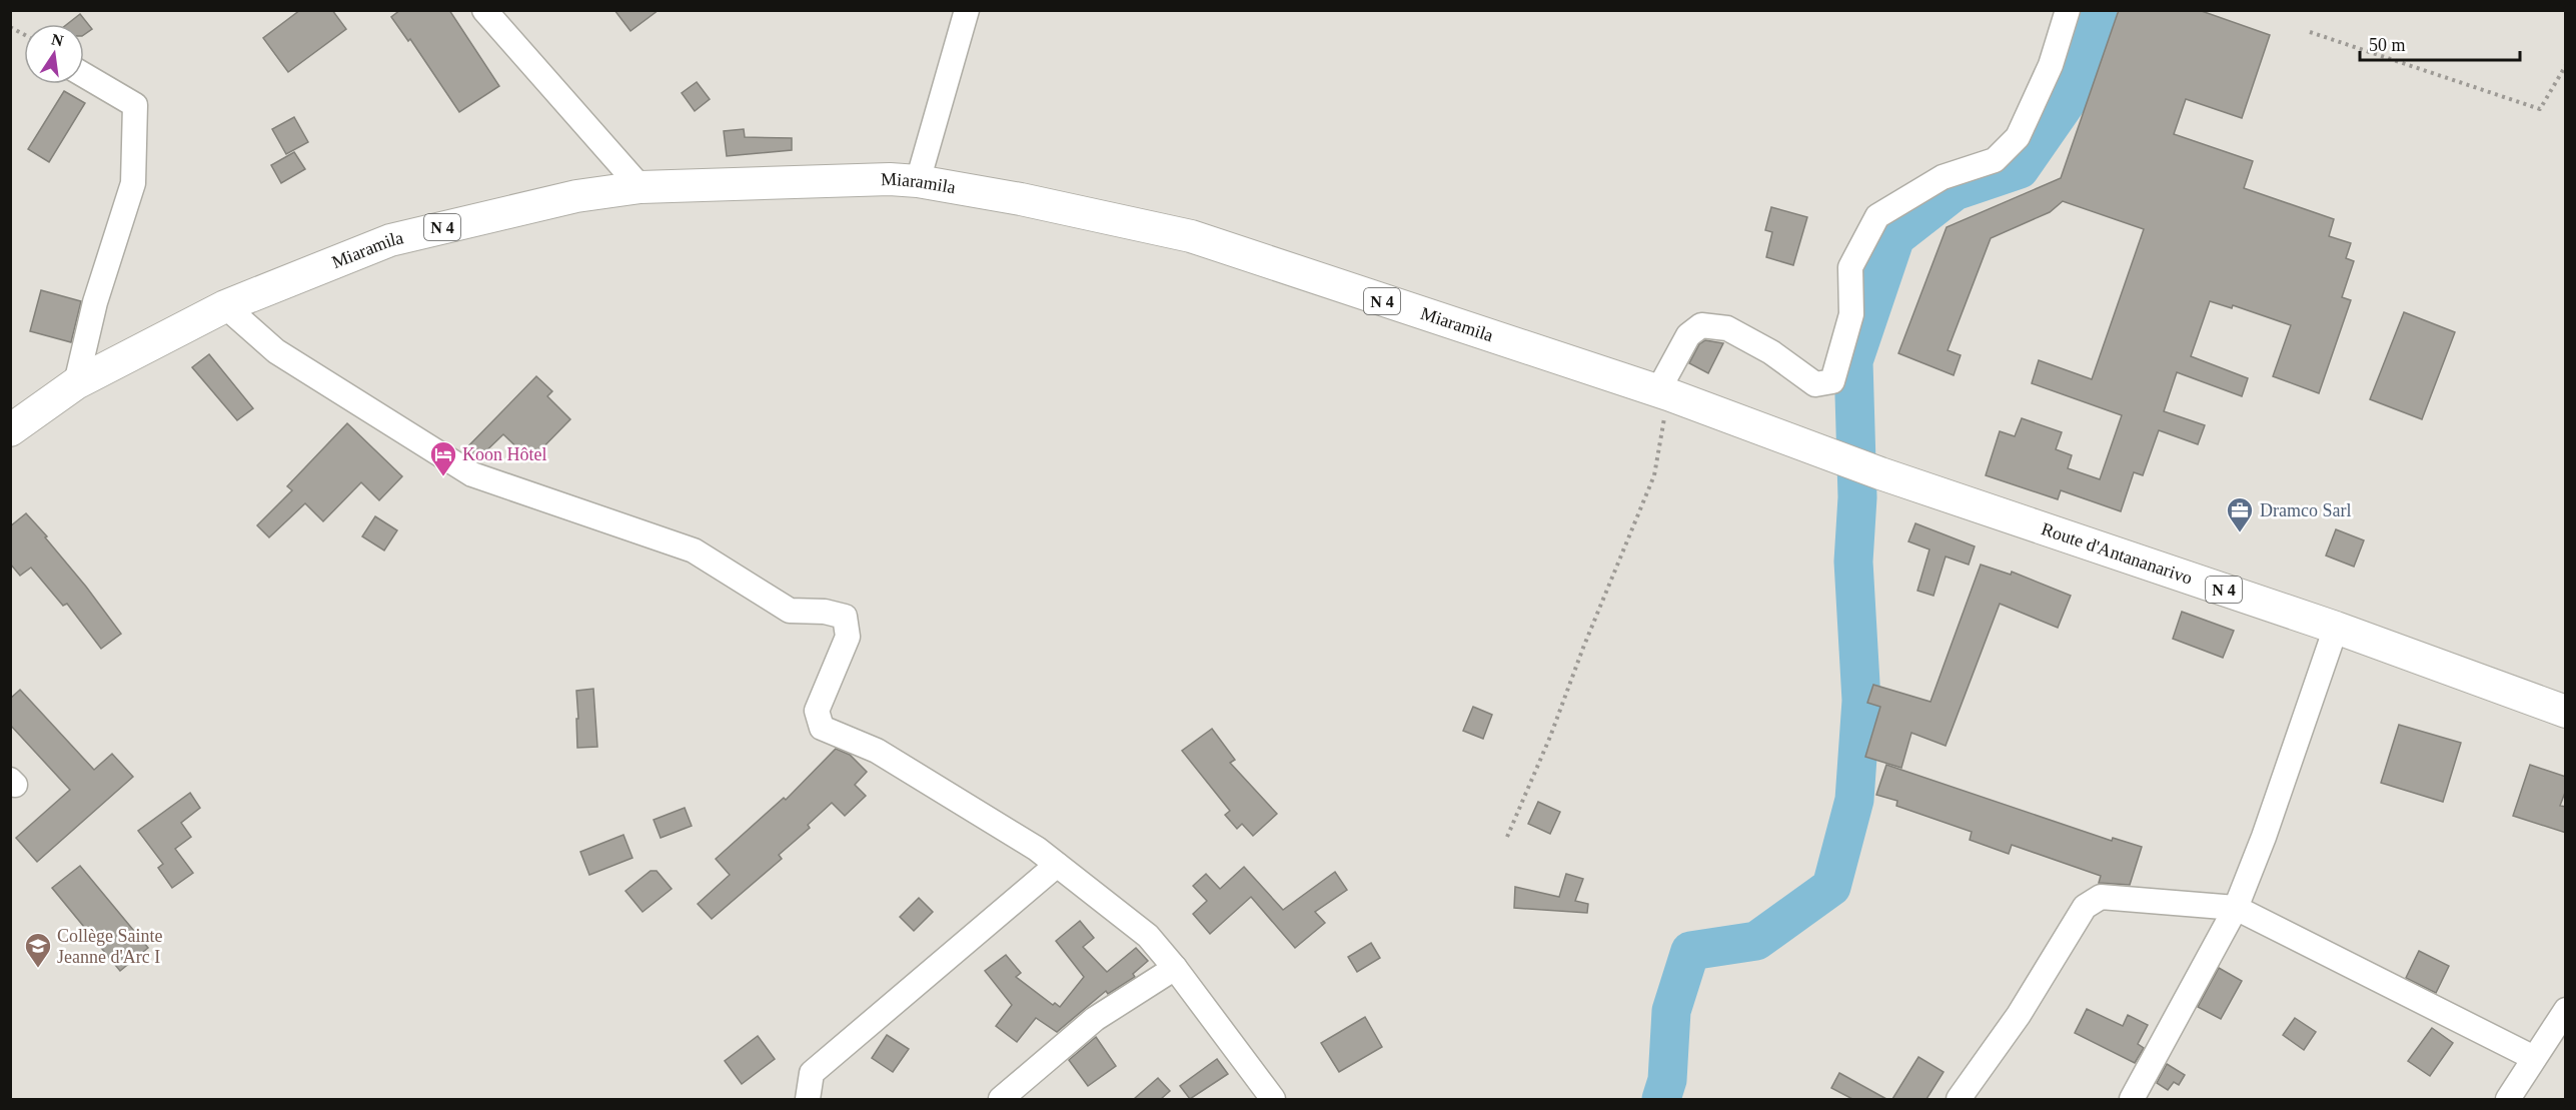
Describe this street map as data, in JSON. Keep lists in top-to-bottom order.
{
  "streets": {
    "main road": ["Miaramila", "N 4", "Route d'Antananarivo"]
  },
  "crossings": [
    ["Miaramila", "Route d'Antananarivo"]
  ],
  "places": {
    "hotel": ["Koon Hôtel"],
    "office": ["Dramco Sarl"],
    "school or university": ["Collège Sainte Jeanne d'Arc I"]
  },
  "scale_bar": "50 m",
  "north": "top"
}
